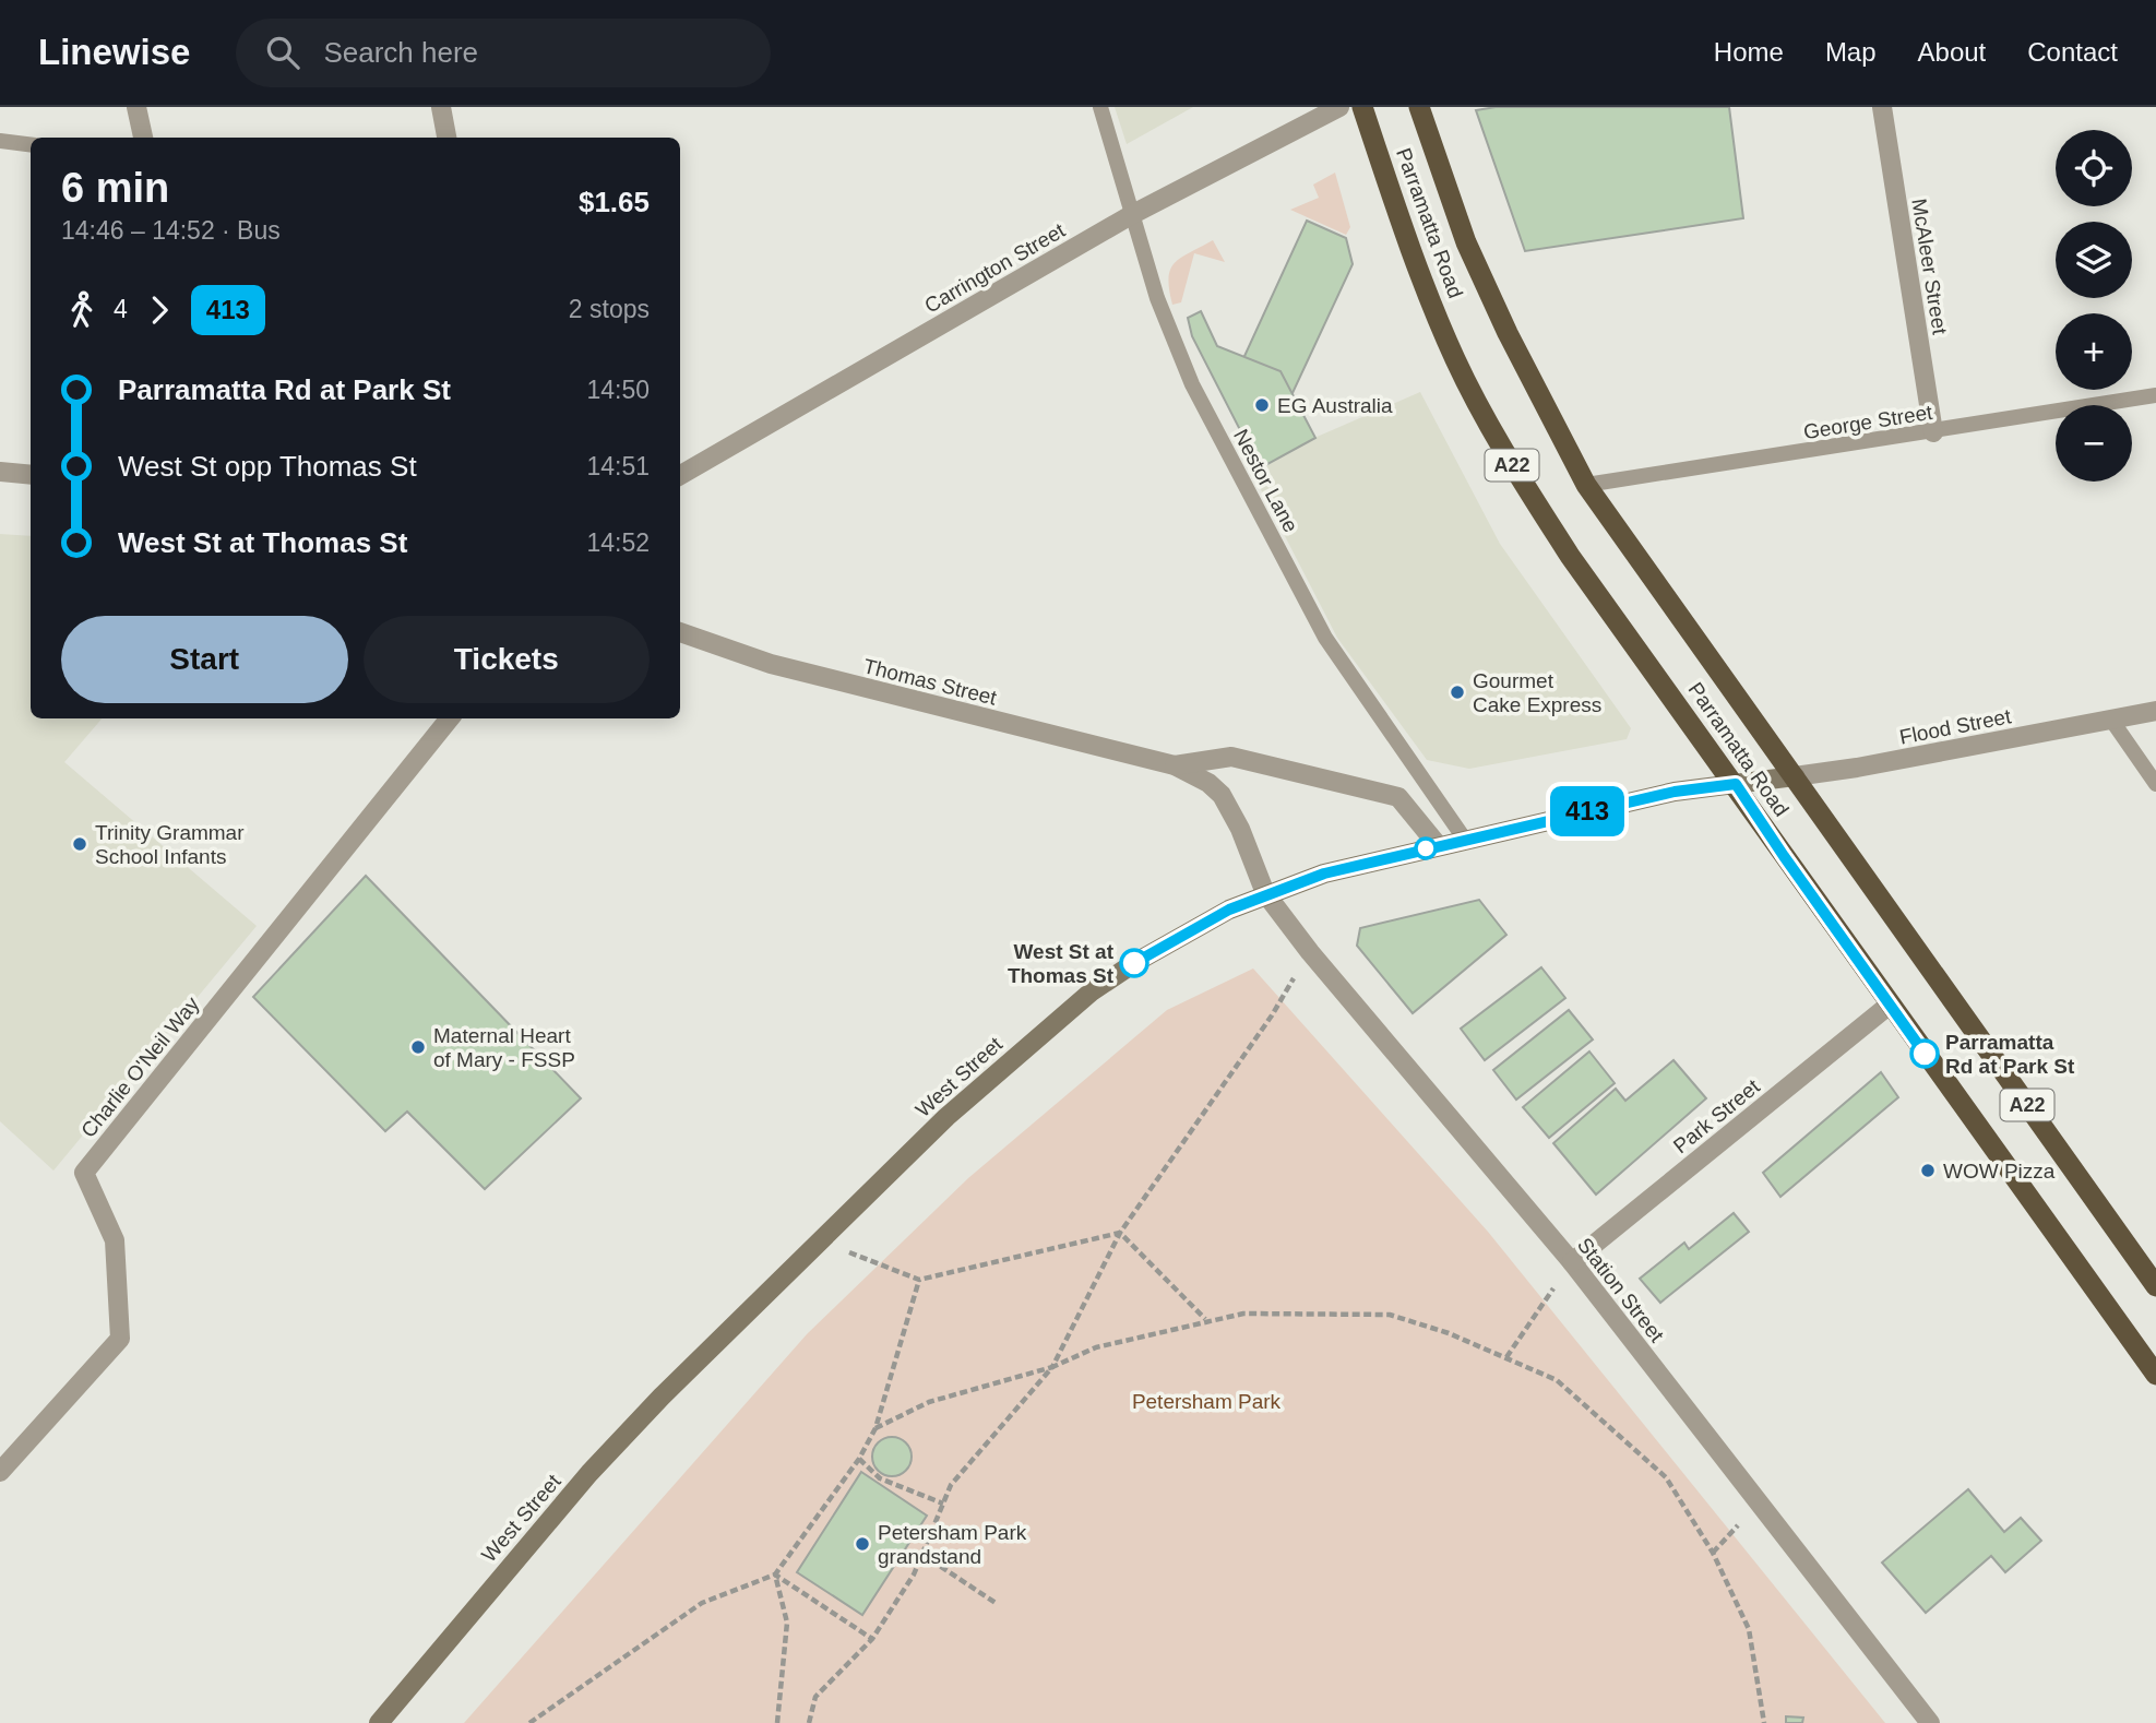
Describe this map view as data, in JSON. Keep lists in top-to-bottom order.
{
  "streets": {
    "highway": ["Parramatta Road", "A22"],
    "main road": ["Flood Street", "West Street"],
    "street": [
      "McAleer Street",
      "Carrington Street",
      "Thomas Street",
      "Charlie O'Neil Way",
      "Park Street",
      "Station Street"
    ],
    "lane": ["George Street", "Nestor Lane"]
  },
  "crossings": [
    ["Parramatta Road", "George Street"],
    ["Parramatta Road", "Flood Street"],
    ["Parramatta Road", "West Street"],
    ["Parramatta Road", "Park Street"],
    ["McAleer Street", "George Street"],
    ["Carrington Street", "Nestor Lane"],
    ["Nestor Lane", "West Street"],
    ["Thomas Street", "West Street"],
    ["Thomas Street", "Station Street"],
    ["Flood Street", "West Street"],
    ["West Street", "Station Street"],
    ["Park Street", "Station Street"]
  ],
  "parks": ["Petersham Park"],
  "places": [
    "EG Australia",
    "Gourmet Cake Express",
    "Trinity Grammar School Infants",
    "West St at Thomas St",
    "Maternal Heart of Mary - FSSP",
    "Parramatta Rd at Park St",
    "WOW Pizza",
    "Petersham Park grandstand"
  ],
  "lines": ["bus line 413"],
  "page": {
    "header": "Linewise",
    "search": "Search here",
    "nav": [
      "Home",
      "Map",
      "About",
      "Contact"
    ],
    "on_map": "413",
    "map_buttons": ["+", "−"],
    "heading": ["6 min", "14:46 – 14:52 · Bus", "$1.65"],
    "legs": ["4", "413", "2 stops"],
    "list": [
      {
        "name": "Parramatta Rd at Park St",
        "value": "14:50"
      },
      {
        "name": "West St opp Thomas St",
        "value": "14:51"
      },
      {
        "name": "West St at Thomas St",
        "value": "14:52"
      }
    ],
    "buttons": ["Start", "Tickets"]
  }
}
